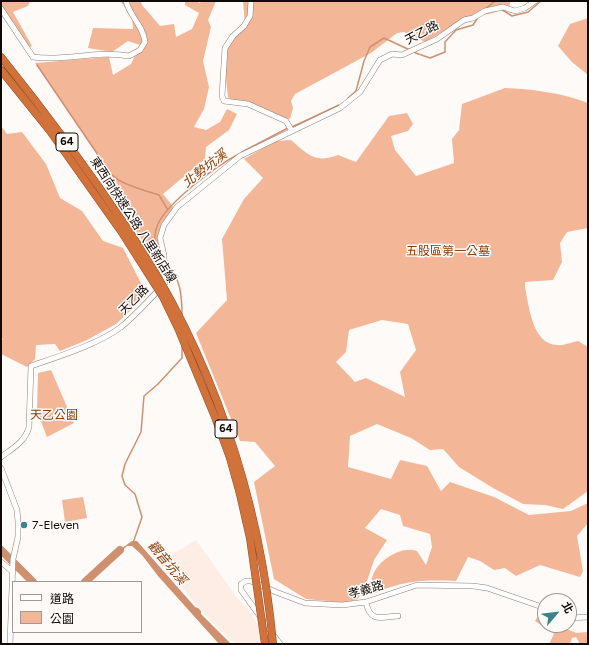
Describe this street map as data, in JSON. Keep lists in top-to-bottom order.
{
  "streets": {
    "highway": ["64", "東西向快速公路 八里新店線"],
    "street": ["天乙路", "孝義路"]
  },
  "water": ["北勢坑溪", "觀音坑溪"],
  "parks": ["五股區第一公墓", "天乙公園"],
  "places": ["7-Eleven"],
  "legend": ["道路", "公園"],
  "north": "top right"
}
